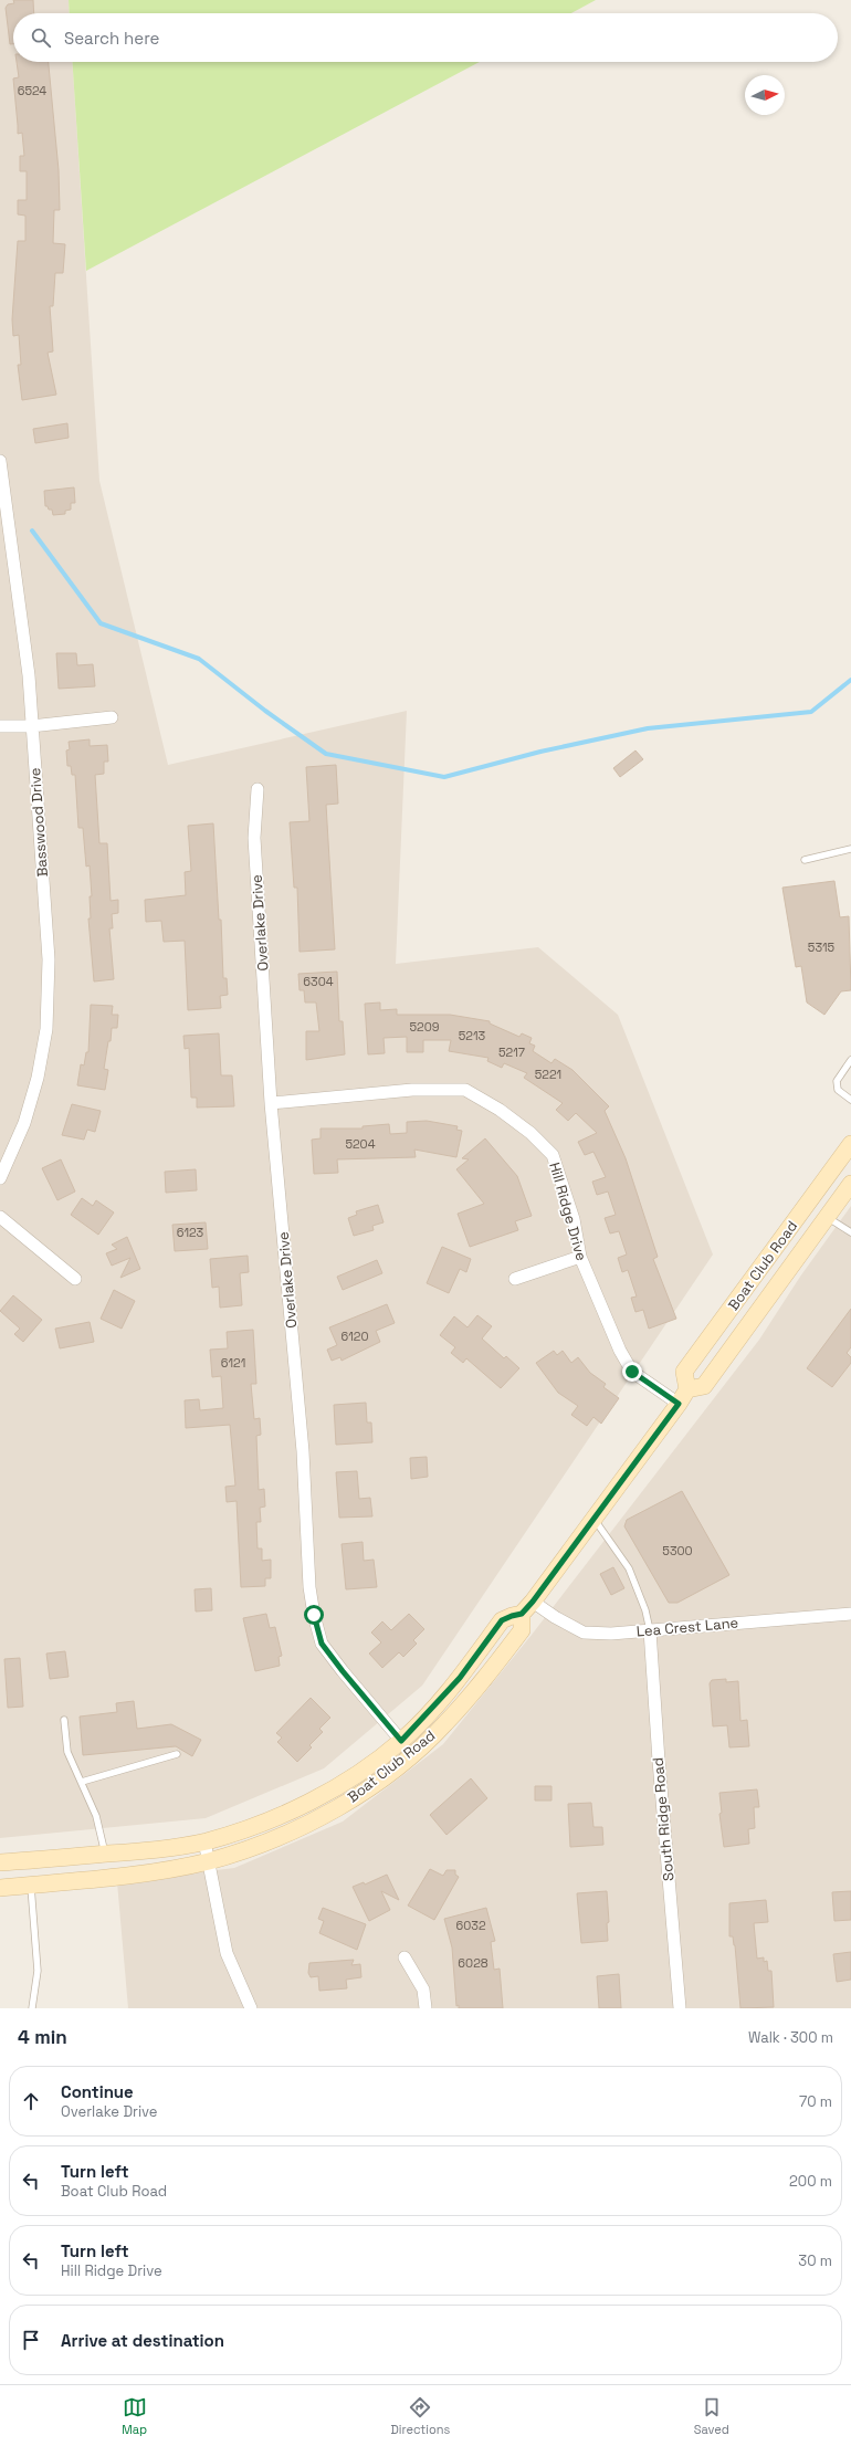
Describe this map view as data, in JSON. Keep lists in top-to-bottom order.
{
  "streets": {
    "main road": ["Boat Club Road"],
    "street": [
      "Basswood Drive",
      "Overlake Drive",
      "Hill Ridge Drive",
      "Lea Crest Lane",
      "South Ridge Road"
    ]
  },
  "crossings": [
    ["Overlake Drive", "Hill Ridge Drive"],
    ["Overlake Drive", "Boat Club Road"],
    ["Hill Ridge Drive", "Boat Club Road"],
    ["Boat Club Road", "Lea Crest Lane"],
    ["Lea Crest Lane", "South Ridge Road"]
  ],
  "house_numbers": [
    "6524",
    "5315",
    "6304",
    "5209",
    "5213",
    "5217",
    "5221",
    "5204",
    "6123",
    "6120",
    "6121",
    "5300",
    "6032",
    "6028"
  ],
  "north": "right",
  "page": {
    "search": "Search here",
    "heading": ["4 min", "Walk · 300 m"],
    "list": [
      ["Continue", "Overlake Drive", "70 m"],
      ["Turn left", "Boat Club Road", "200 m"],
      ["Turn left", "Hill Ridge Drive", "30 m"],
      "Arrive at destination"
    ],
    "nav": ["Map", "Directions", "Saved"]
  }
}
